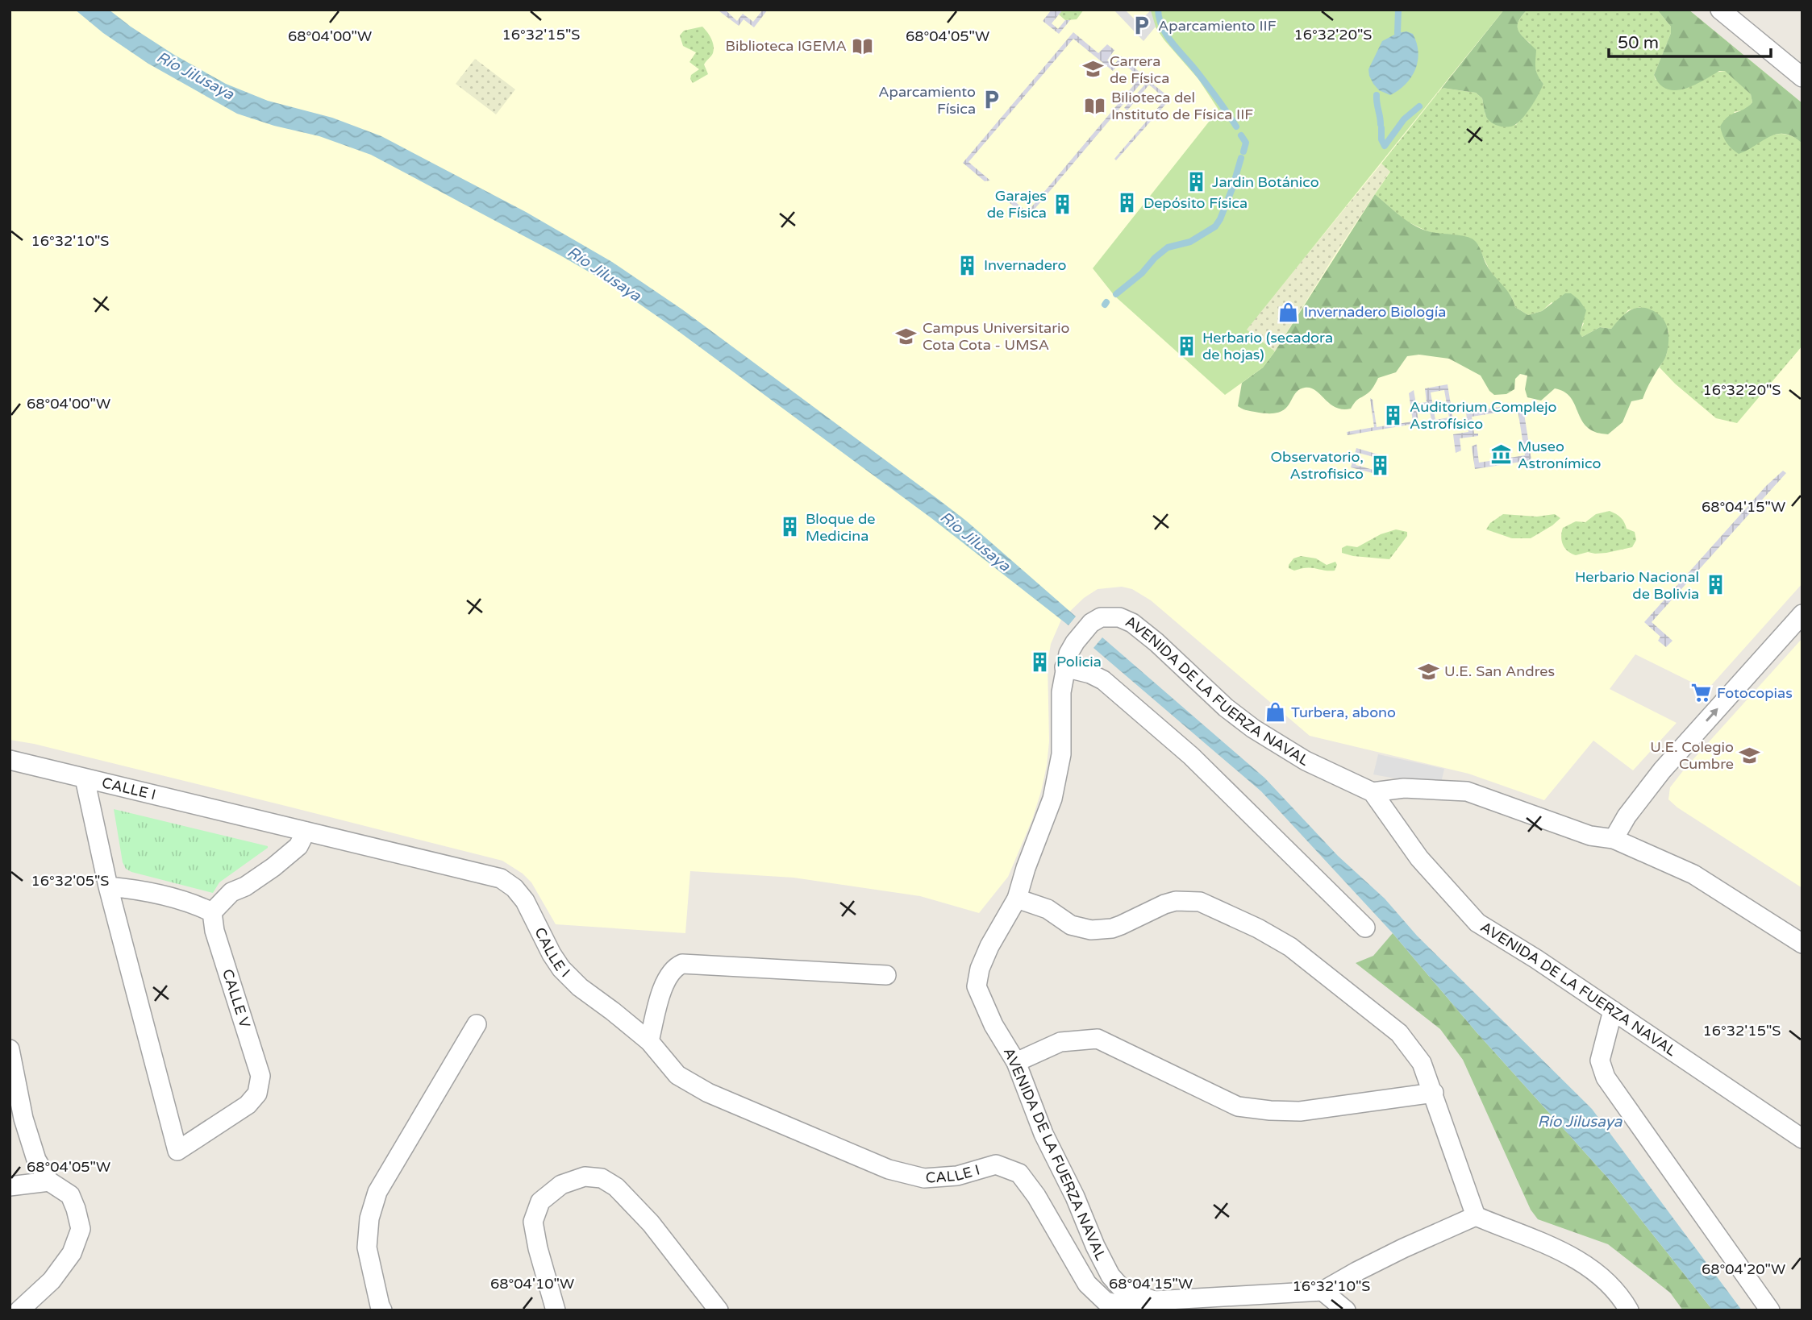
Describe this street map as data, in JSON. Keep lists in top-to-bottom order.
{
  "streets": {
    "street": ["AVENIDA DE LA FUERZA NAVAL", "CALLE I", "CALLE V"]
  },
  "crossings": [
    ["AVENIDA DE LA FUERZA NAVAL", "CALLE I"],
    ["CALLE I", "CALLE V"]
  ],
  "water": ["Río Jilusaya"],
  "places": {
    "parking": ["Aparcamiento IIF", "Aparcamiento Física"],
    "library": ["Biblioteca IGEMA", "Bilioteca del Instituto de Física IIF"],
    "school or university": [
      "Carrera de Física",
      "Campus Universitario Cota Cota - UMSA",
      "U.E. San Andres",
      "U.E. Colegio Cumbre"
    ],
    "building": [
      "Jardin Botánico",
      "Depósito Física",
      "Garajes de Física",
      "Invernadero",
      "Herbario (secadora de hojas)",
      "Auditorium Complejo Astrofísico",
      "Observatorio, Astrofisico",
      "Bloque de Medicina",
      "Herbario Nacional de Bolivia",
      "Policia"
    ],
    "shop": ["Invernadero Biología", "Turbera, abono"],
    "museum": ["Museo Astronímico"],
    "supermarket": ["Fotocopias"]
  },
  "scale_bar": "50 m",
  "coordinates": [
    "16°32'15\"S",
    "16°32'20\"S",
    "68°04'00\"W",
    "68°04'05\"W",
    "16°32'10\"S",
    "68°04'15\"W",
    "16°32'05\"S",
    "68°04'20\"W",
    "68°04'10\"W"
  ]
}
